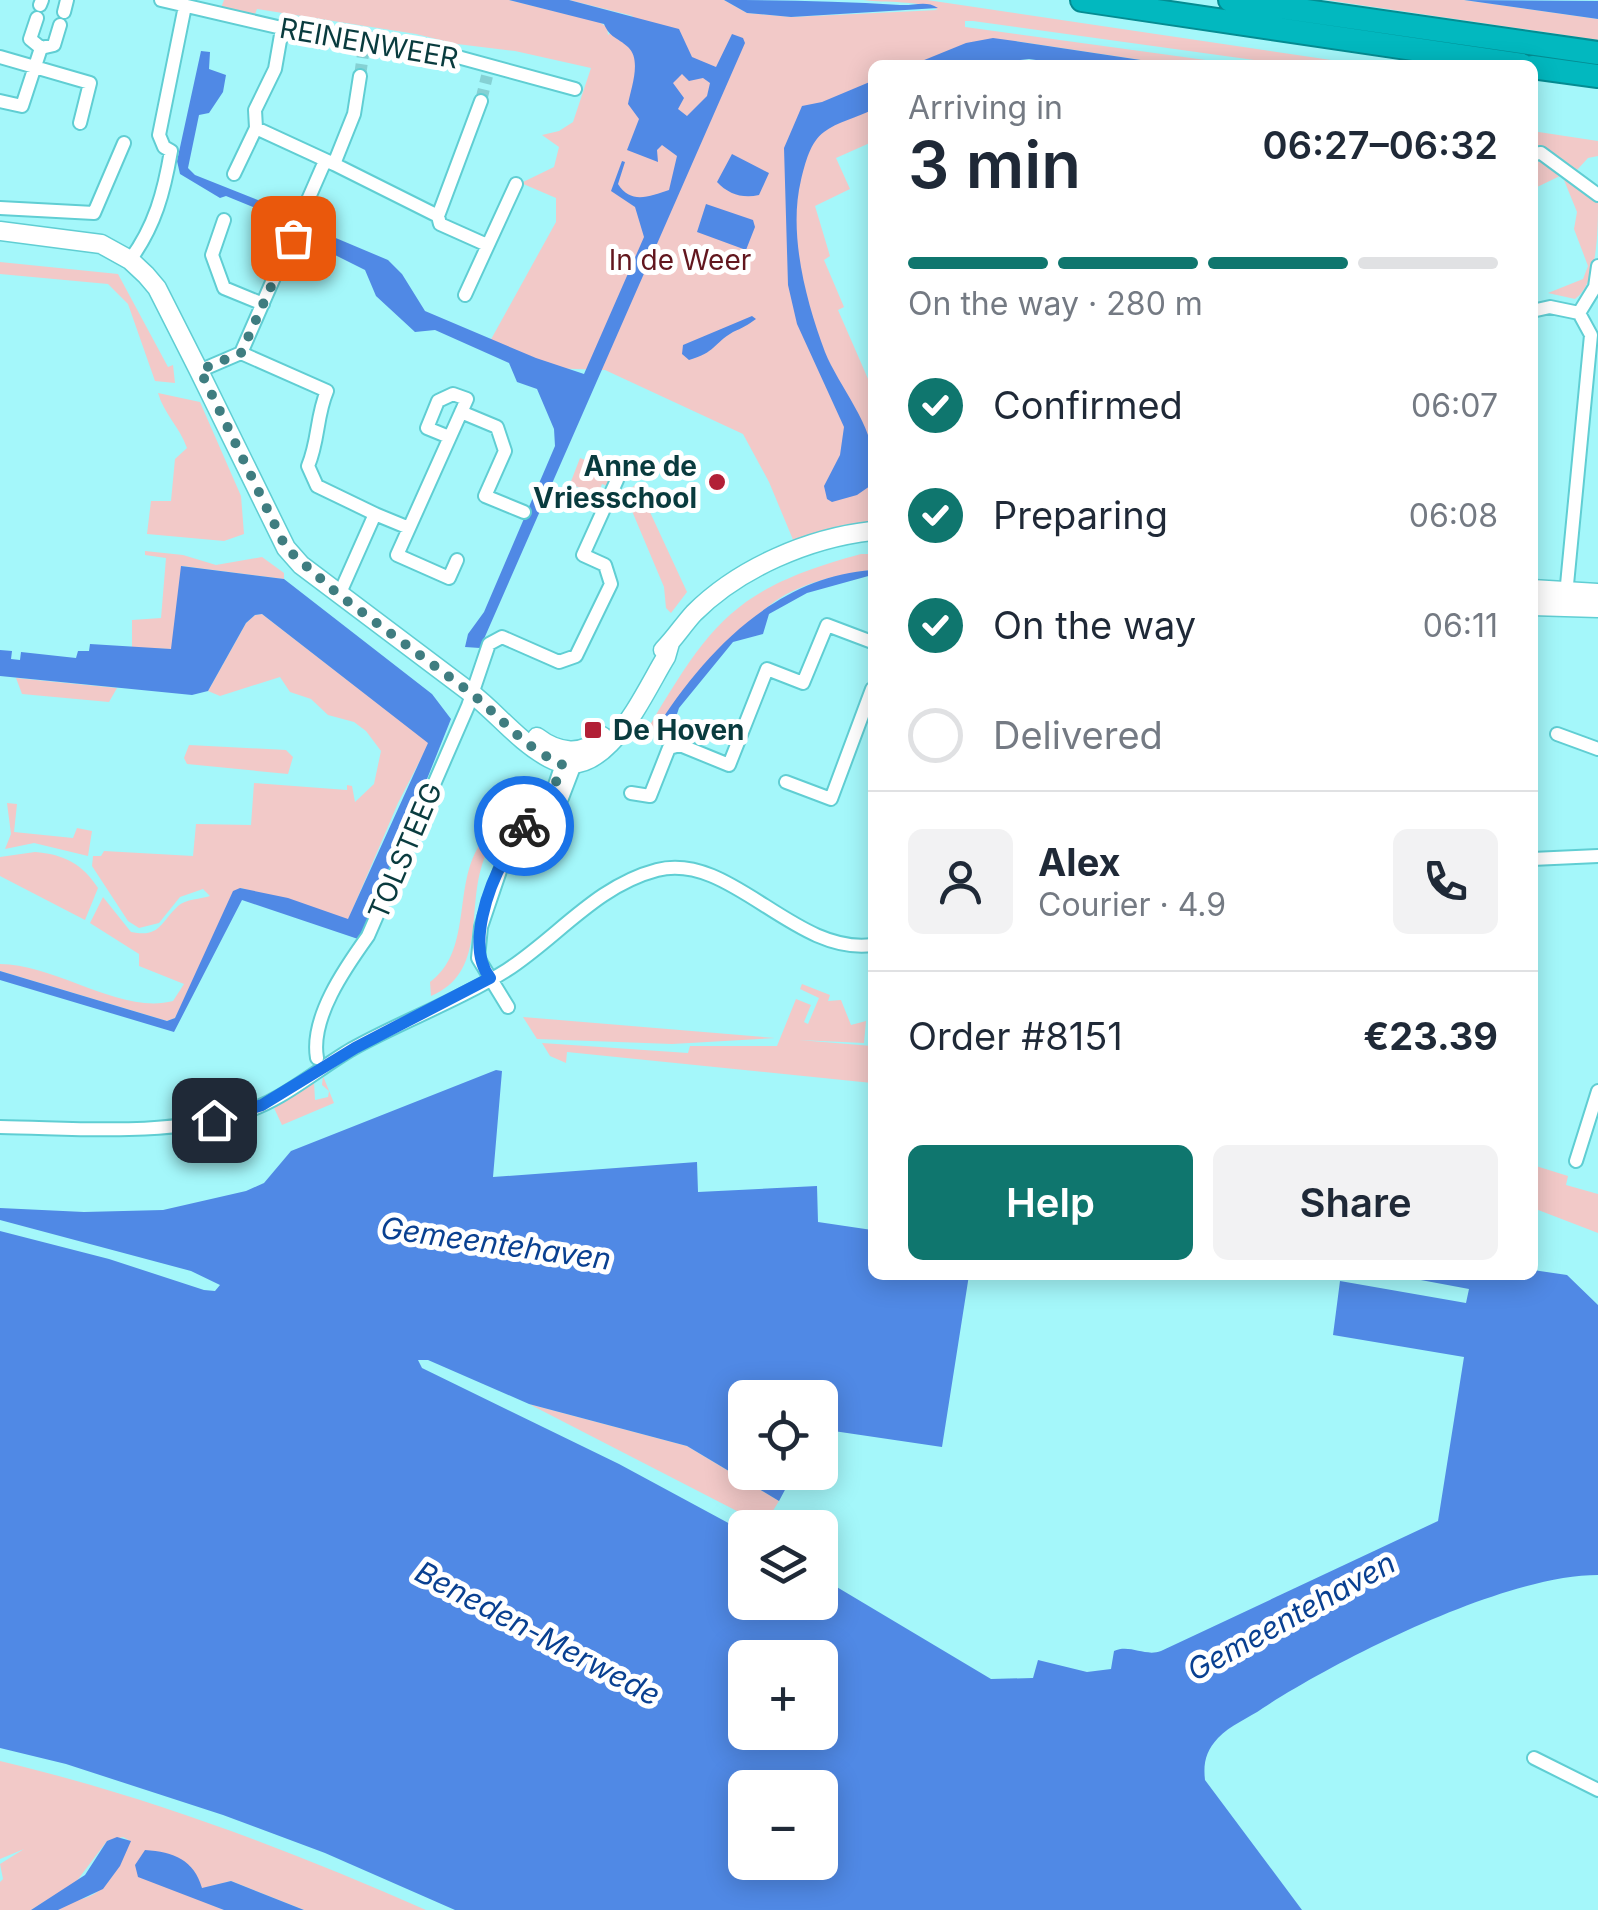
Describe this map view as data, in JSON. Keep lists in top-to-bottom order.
{
  "streets": {
    "street": ["REINENWEER", "TOLSTEEG"]
  },
  "water": ["Gemeentehaven", "Beneden-Merwede"],
  "parks": ["In de Weer"],
  "places": {
    "other": ["Anne de Vriesschool"],
    "transit": ["De Hoven"]
  },
  "page": {
    "heading": ["3 min", "Arriving in", "06:27–06:32"],
    "panel": [
      "Alex",
      "Courier · 4.9",
      "Order #8151",
      "€23.39"
    ],
    "bar": "On the way · 280 m",
    "list": [
      ["Confirmed", "06:07"],
      ["Preparing", "06:08"],
      ["On the way", "06:11"],
      "Delivered"
    ],
    "buttons": ["Help", "Share"],
    "map_buttons": ["+", "−"]
  }
}
